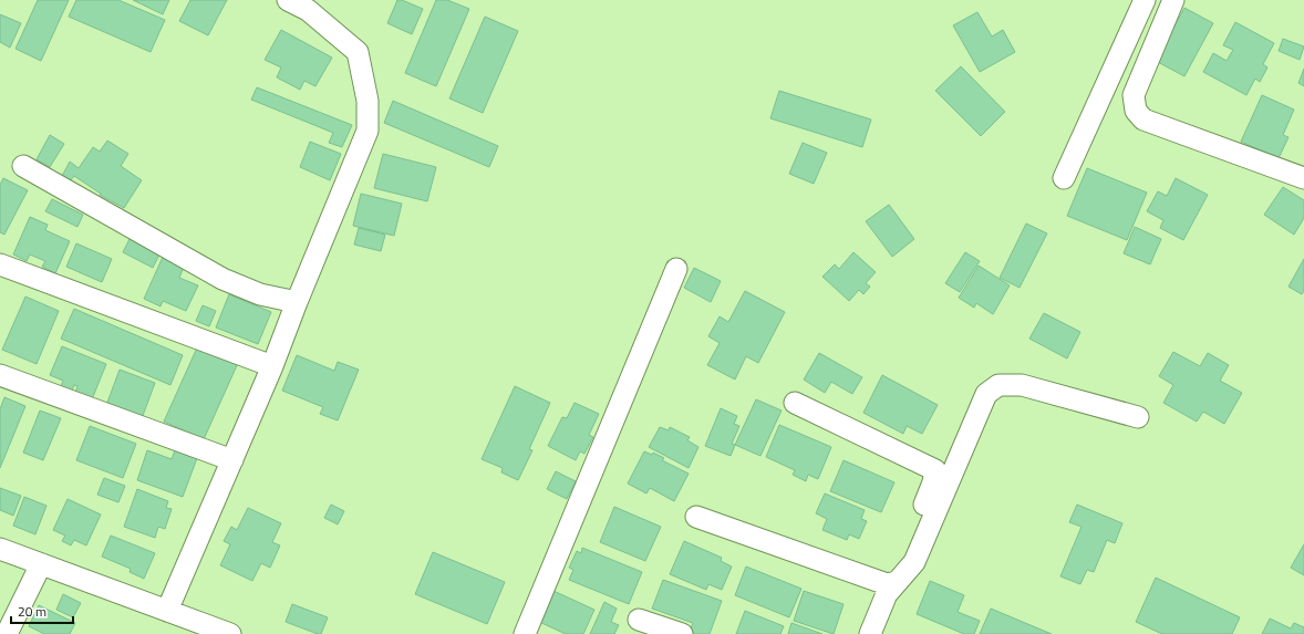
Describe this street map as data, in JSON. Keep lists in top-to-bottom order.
{
  "scale_bar": "20 m"
}
